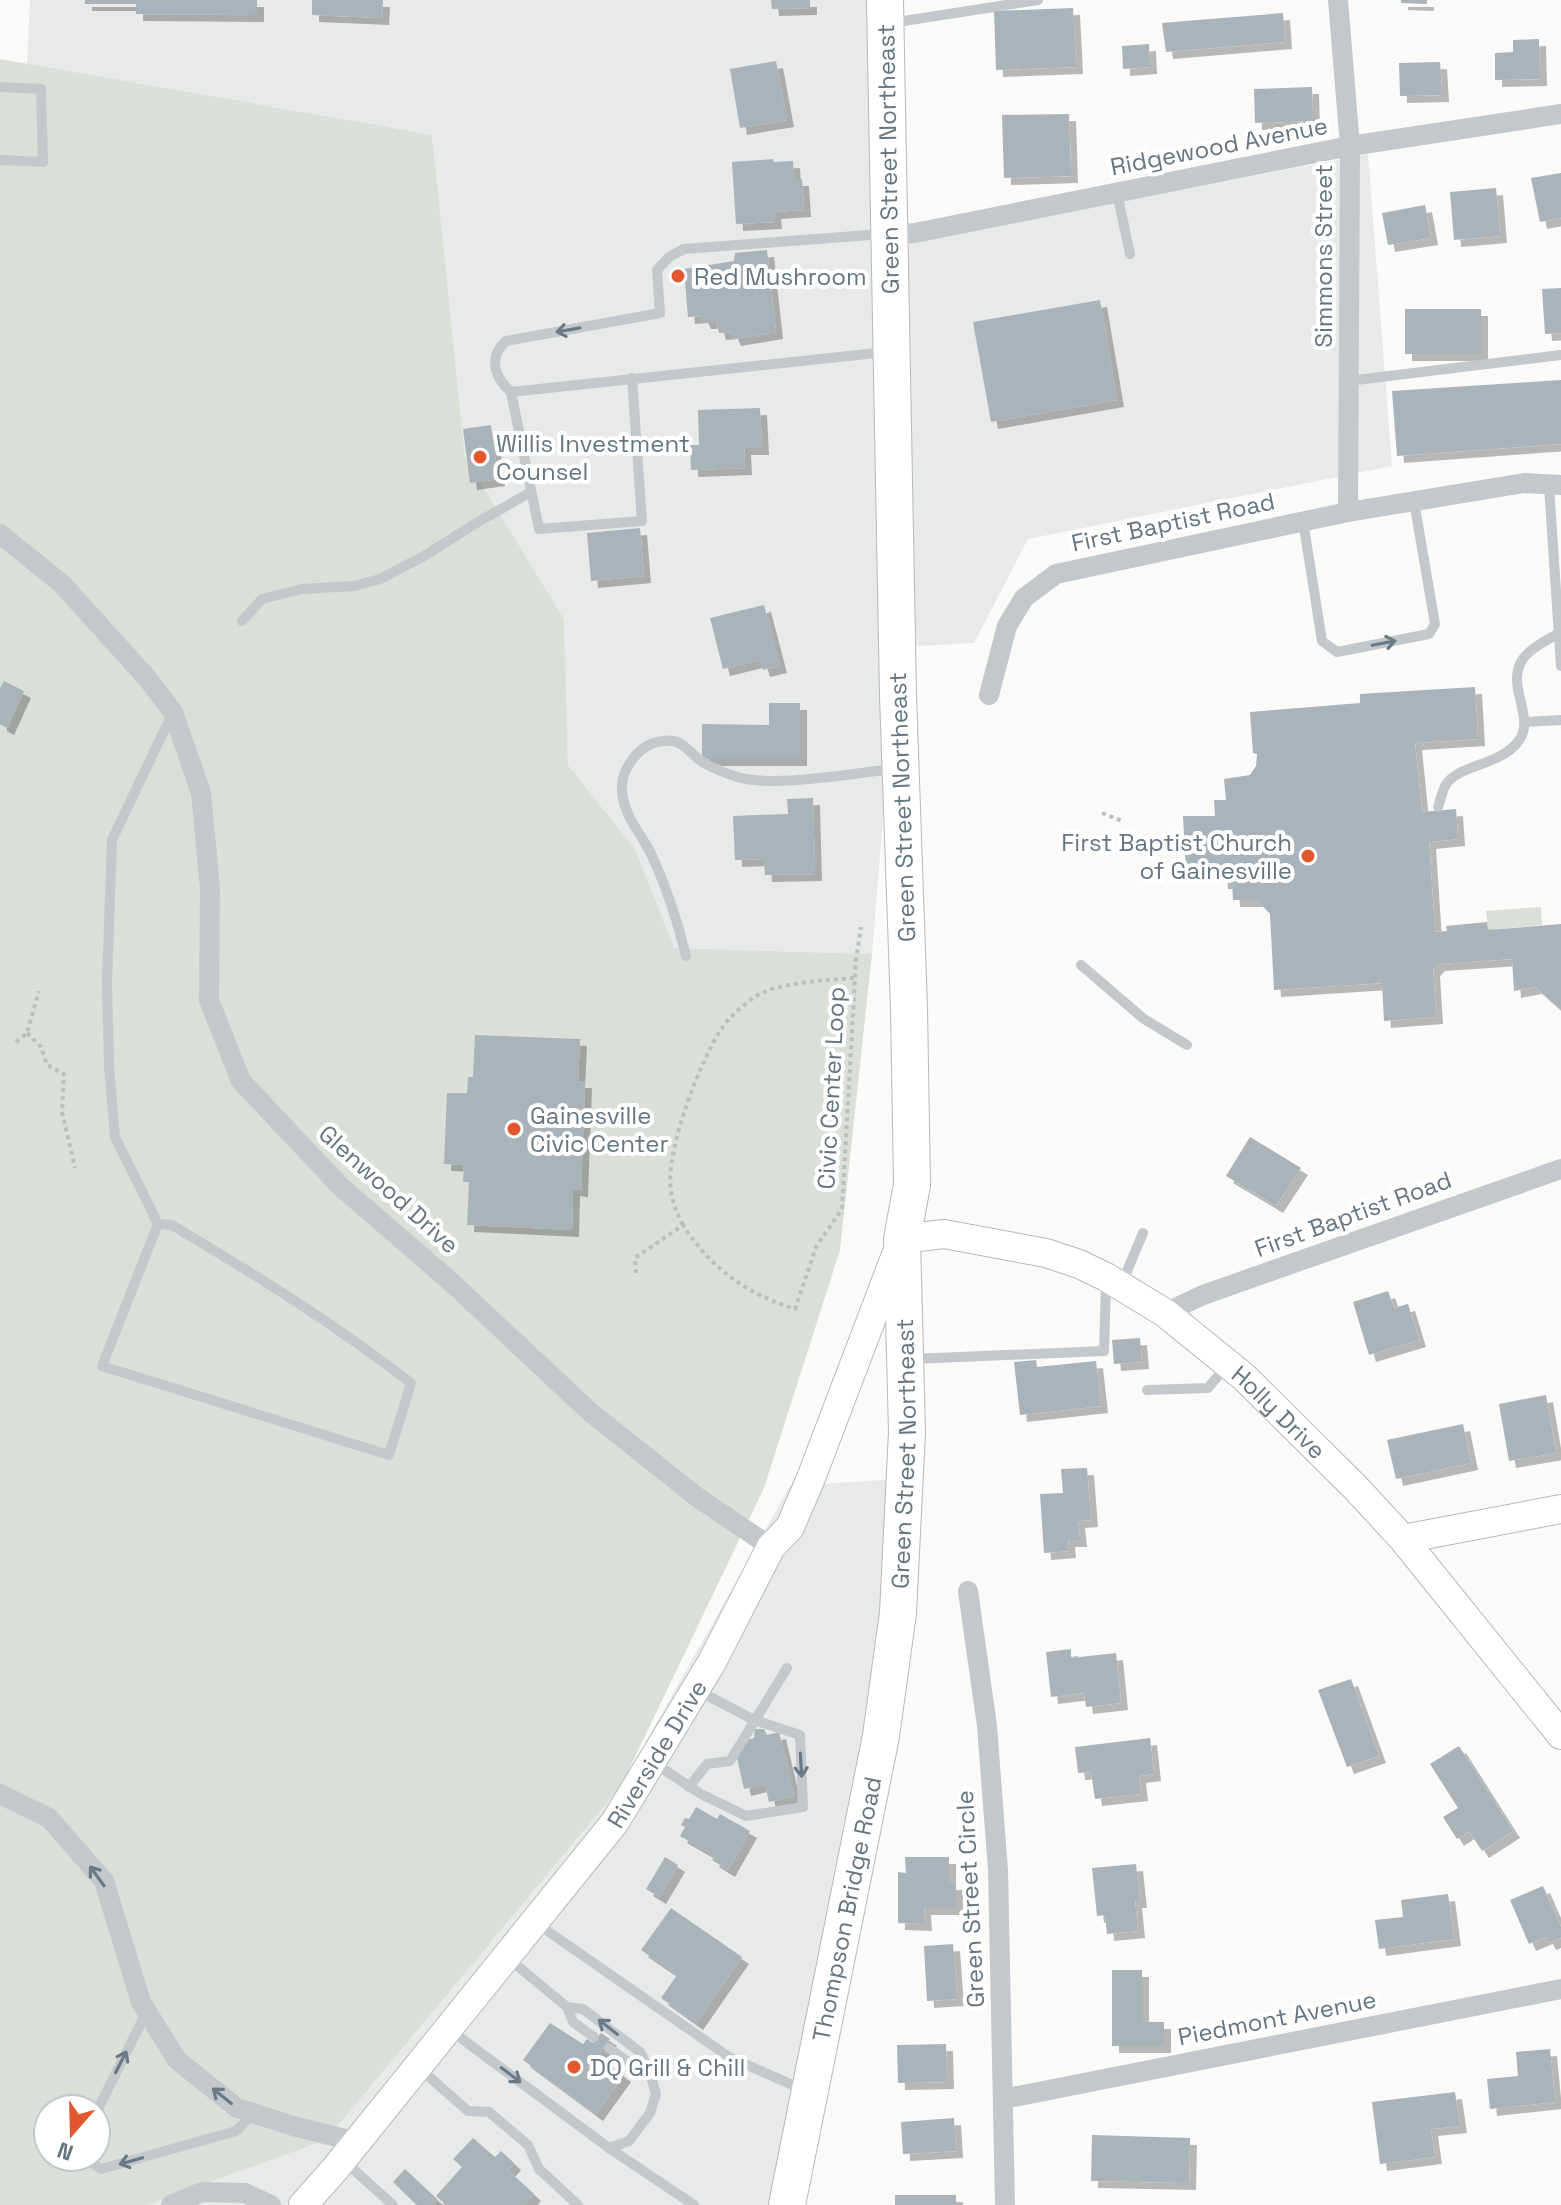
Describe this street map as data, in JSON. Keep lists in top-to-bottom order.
{
  "streets": {
    "highway": ["Green Street Northeast", "Thompson Bridge Road"],
    "main road": ["Holly Drive", "Riverside Drive"],
    "street": [
      "Ridgewood Avenue",
      "Simmons Street",
      "First Baptist Road",
      "Glenwood Drive",
      "Green Street Circle",
      "Piedmont Avenue"
    ],
    "path": ["Civic Center Loop"]
  },
  "crossings": [
    ["Ridgewood Avenue", "Green Street Northeast"],
    ["Ridgewood Avenue", "Simmons Street"],
    ["Green Street Northeast", "Holly Drive"],
    ["Green Street Northeast", "Riverside Drive"],
    ["Green Street Northeast", "Thompson Bridge Road"],
    ["Simmons Street", "First Baptist Road"],
    ["First Baptist Road", "Holly Drive"],
    ["Glenwood Drive", "Riverside Drive"],
    ["Holly Drive", "Riverside Drive"],
    ["Green Street Circle", "Piedmont Avenue"]
  ],
  "places": [
    "Red Mushroom",
    "Willis Investment Counsel",
    "First Baptist Church of Gainesville",
    "Gainesville Civic Center",
    "DQ Grill & Chill"
  ],
  "north": "bottom"
}
